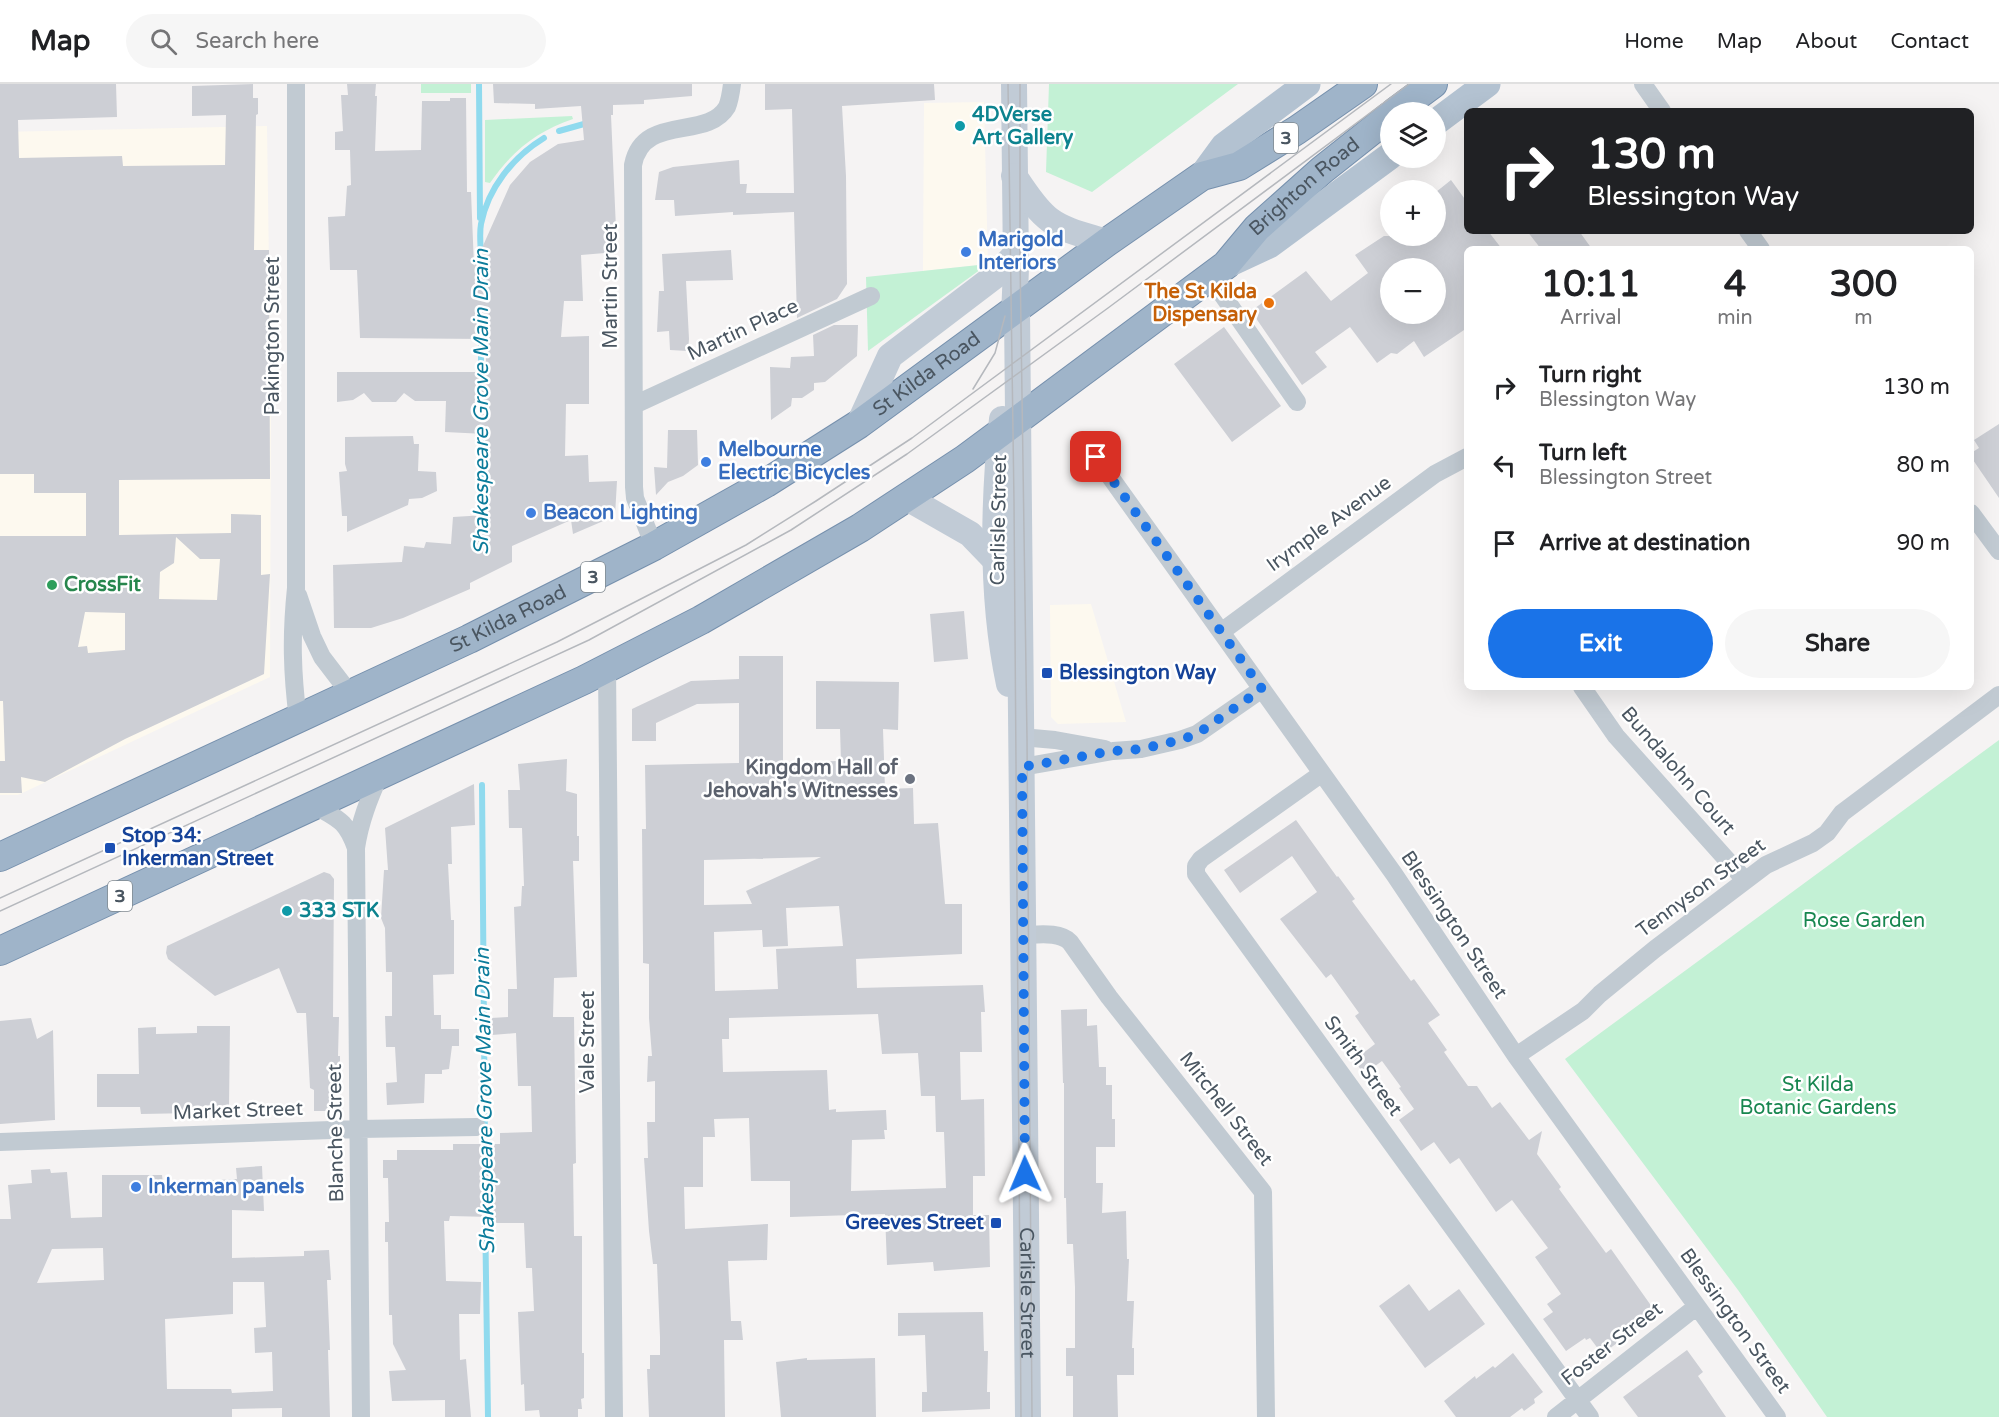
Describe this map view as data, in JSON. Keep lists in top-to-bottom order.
{
  "streets": {
    "highway": ["3", "Brighton Road", "St Kilda Road"],
    "main road": ["Carlisle Street"],
    "street": [
      "Martin Street",
      "Martin Place",
      "Pakington Street",
      "Irymple Avenue",
      "Bundalohn Court",
      "Tennyson Street",
      "Blessington Street",
      "Vale Street",
      "Smith Street",
      "Mitchell Street",
      "Market Street",
      "Blanche Street",
      "Foster Street"
    ]
  },
  "crossings": [
    ["3", "Brighton Road"],
    ["3", "St Kilda Road"],
    ["3", "Carlisle Street"],
    ["3", "Vale Street"],
    ["3", "Blanche Street"],
    ["Brighton Road", "Carlisle Street"],
    ["Martin Street", "Martin Place"],
    ["Martin Street", "St Kilda Road"],
    ["Pakington Street", "St Kilda Road"],
    ["St Kilda Road", "Carlisle Street"],
    ["Carlisle Street", "Mitchell Street"],
    ["Irymple Avenue", "Blessington Street"],
    ["Bundalohn Court", "Tennyson Street"],
    ["Tennyson Street", "Blessington Street"],
    ["Blessington Street", "Smith Street"],
    ["Blessington Street", "Foster Street"],
    ["Smith Street", "Foster Street"],
    ["Market Street", "Blanche Street"]
  ],
  "water": ["Shakespeare Grove Main Drain"],
  "parks": ["Rose Garden", "St Kilda Botanic Gardens"],
  "places": {
    "other": [
      "4DVerse Art Gallery",
      "Marigold Interiors",
      "The St Kilda Dispensary",
      "Melbourne Electric Bicycles",
      "Beacon Lighting",
      "CrossFit",
      "Kingdom Hall of Jehovah's Witnesses",
      "333 STK",
      "Inkerman panels"
    ],
    "transit": ["Blessington Way", "Stop 34: Inkerman Street", "Greeves Street"]
  },
  "page": {
    "header": "Map",
    "search": "Search here",
    "nav": [
      "Home",
      "Map",
      "About",
      "Contact"
    ],
    "map_buttons": ["+", "−"],
    "turn": ["130 m", "Blessington Way"],
    "eta": [
      "10:11",
      "Arrival",
      "4",
      "min",
      "300",
      "m"
    ],
    "list": [
      {
        "name": "Turn right",
        "note": "Blessington Way",
        "value": "130 m"
      },
      {
        "name": "Turn left",
        "note": "Blessington Street",
        "value": "80 m"
      },
      {
        "name": "Arrive at destination",
        "value": "90 m"
      }
    ],
    "buttons": ["Exit", "Share"]
  }
}
